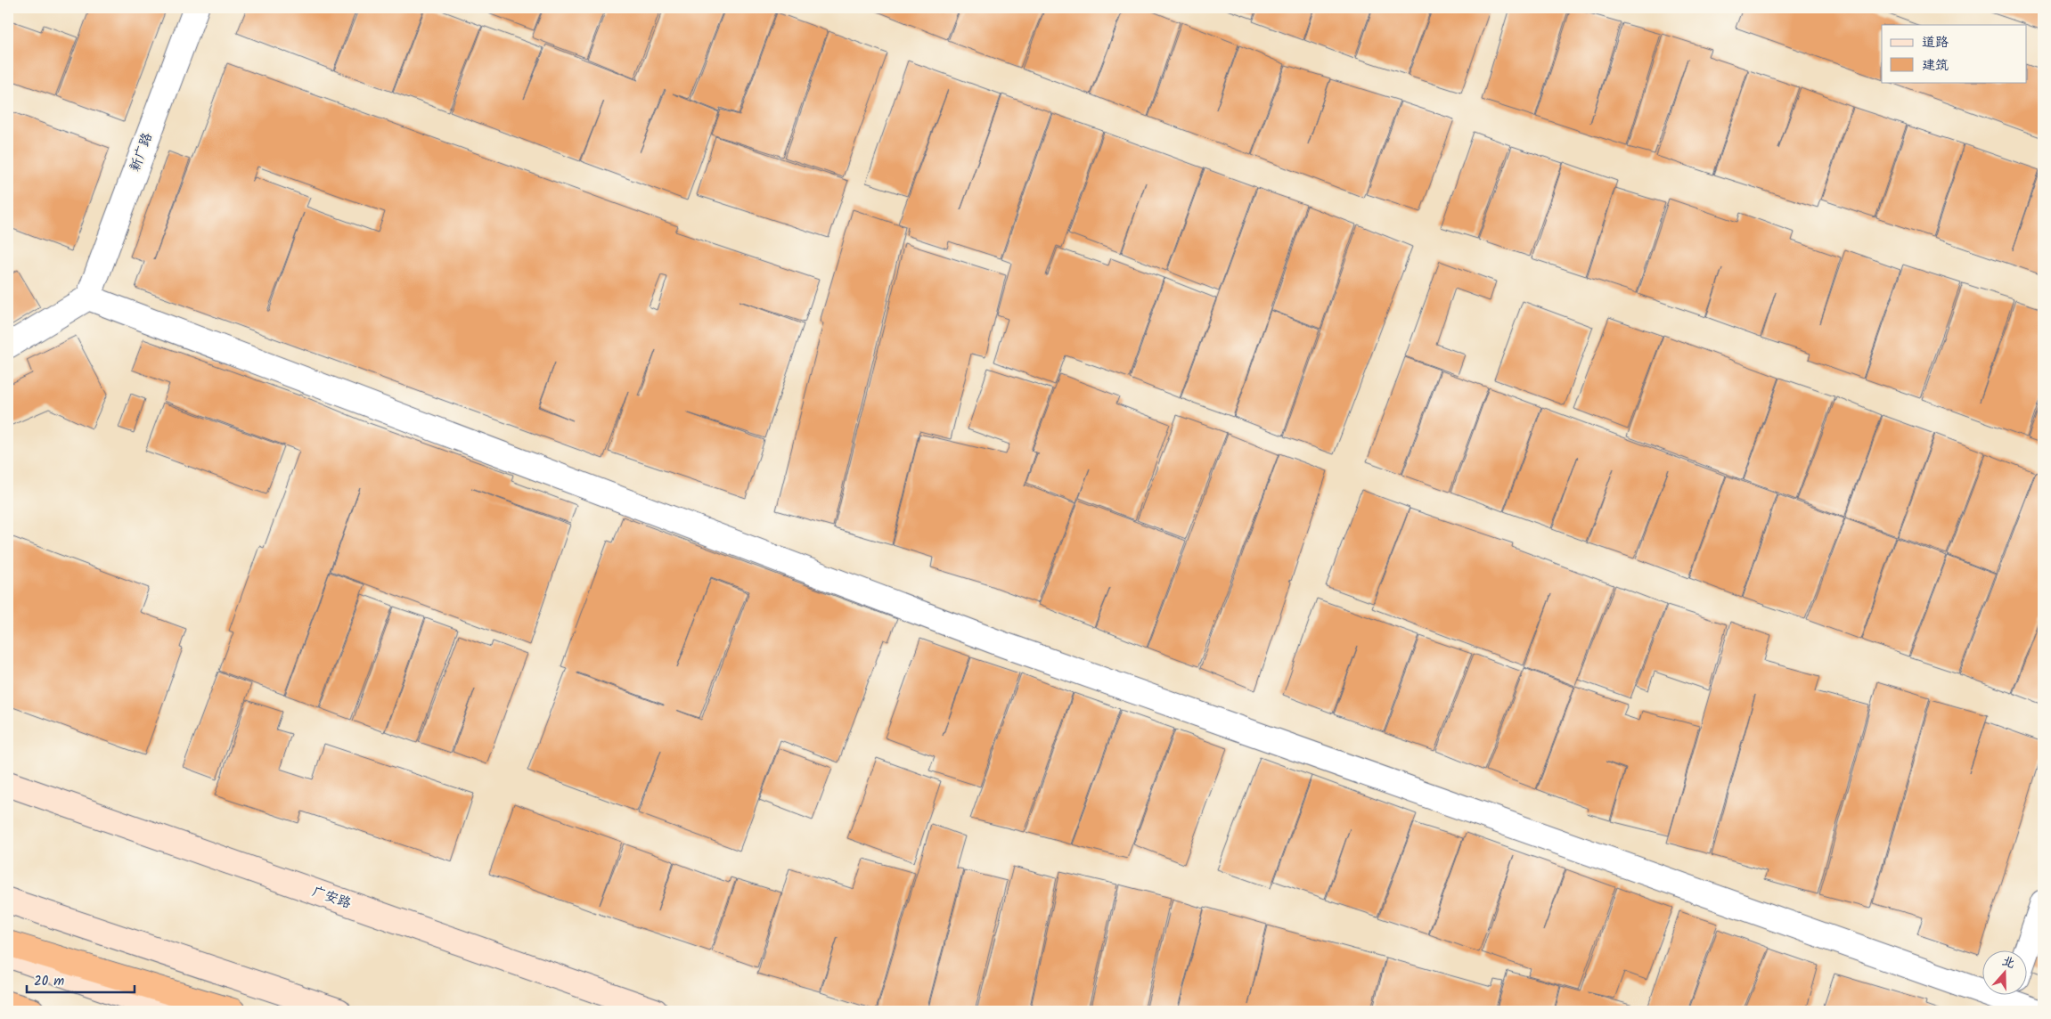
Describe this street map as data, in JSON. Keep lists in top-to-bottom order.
{
  "streets": {
    "main road": ["广安路"],
    "street": ["新广路"]
  },
  "legend": ["道路", "建筑"],
  "scale_bar": "20 m",
  "north": "top"
}
